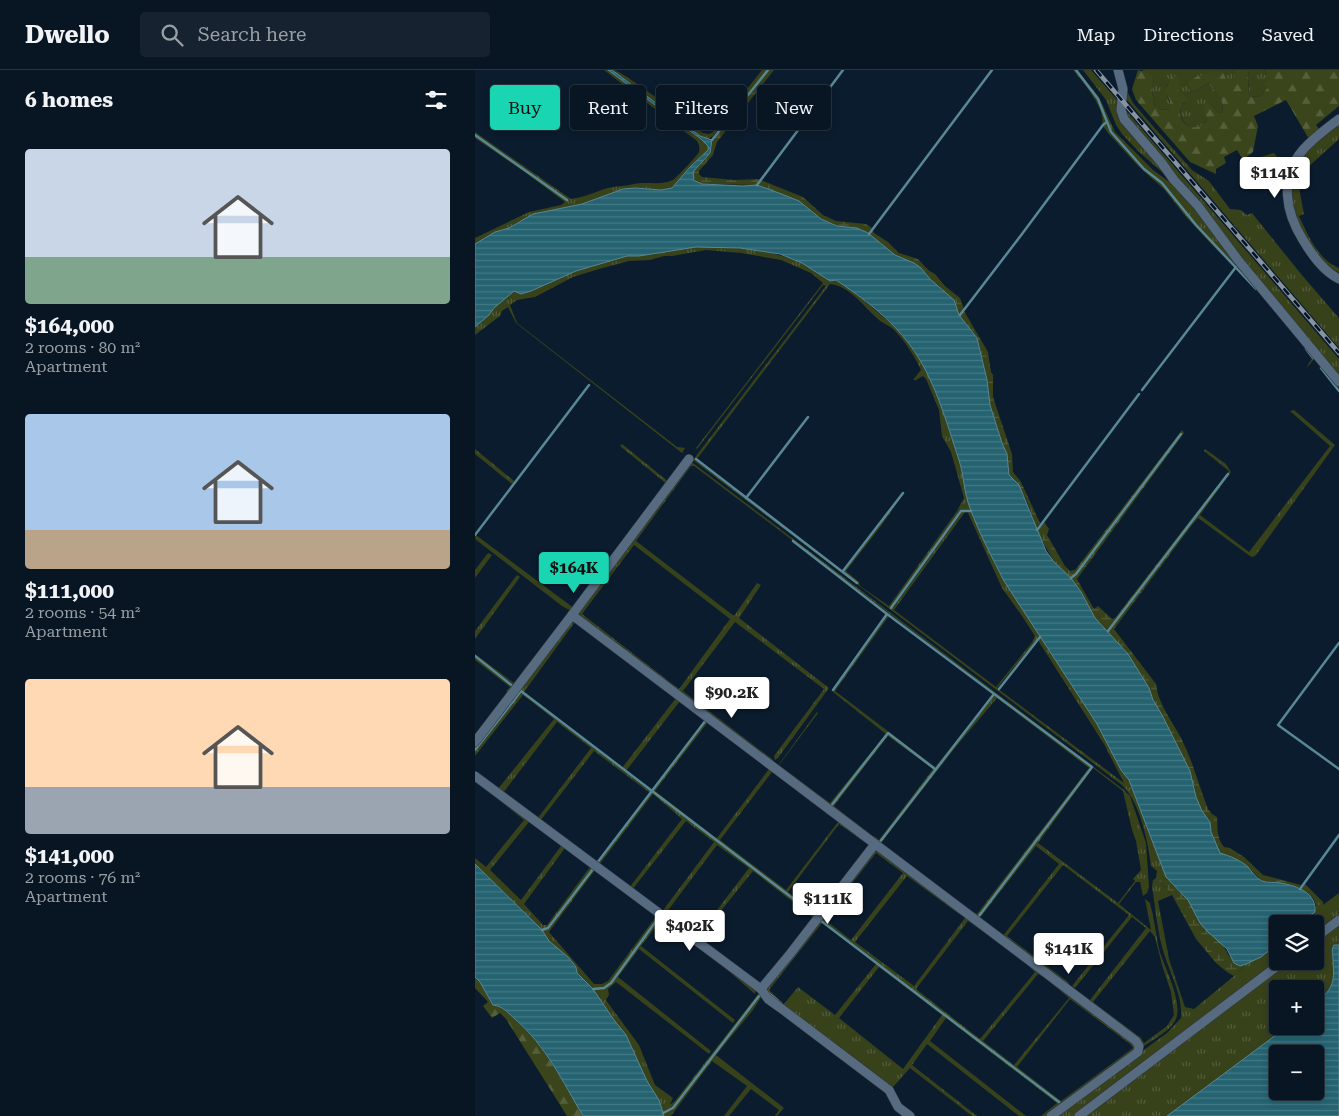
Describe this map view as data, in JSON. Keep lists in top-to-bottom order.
{
  "page": {
    "header": "Dwello",
    "search": "Search here",
    "nav": ["Map", "Directions", "Saved"],
    "heading": "6 homes",
    "chip": [
      "Buy",
      "Rent",
      "Filters",
      "New"
    ],
    "list": [
      {
        "name": "$164,000",
        "note": "2 rooms · 80 m² · Apartment"
      },
      {
        "name": "$111,000",
        "note": "2 rooms · 54 m² · Apartment"
      },
      {
        "name": "$141,000",
        "note": "2 rooms · 76 m² · Apartment"
      }
    ],
    "price": [
      "$114K",
      "$164K",
      "$90.2K",
      "$111K",
      "$402K",
      "$141K"
    ],
    "map_buttons": ["+", "−"]
  }
}
